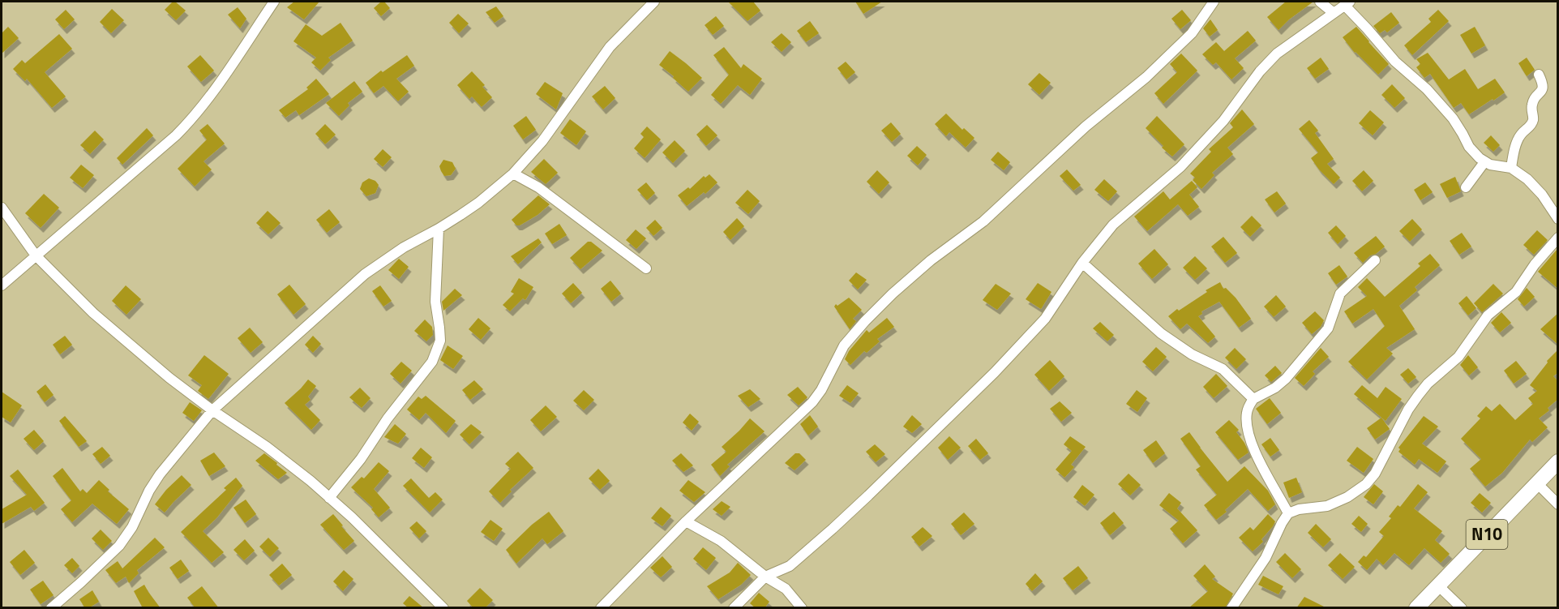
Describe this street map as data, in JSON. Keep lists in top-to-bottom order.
{
  "streets": {
    "main road": ["N10"]
  }
}
